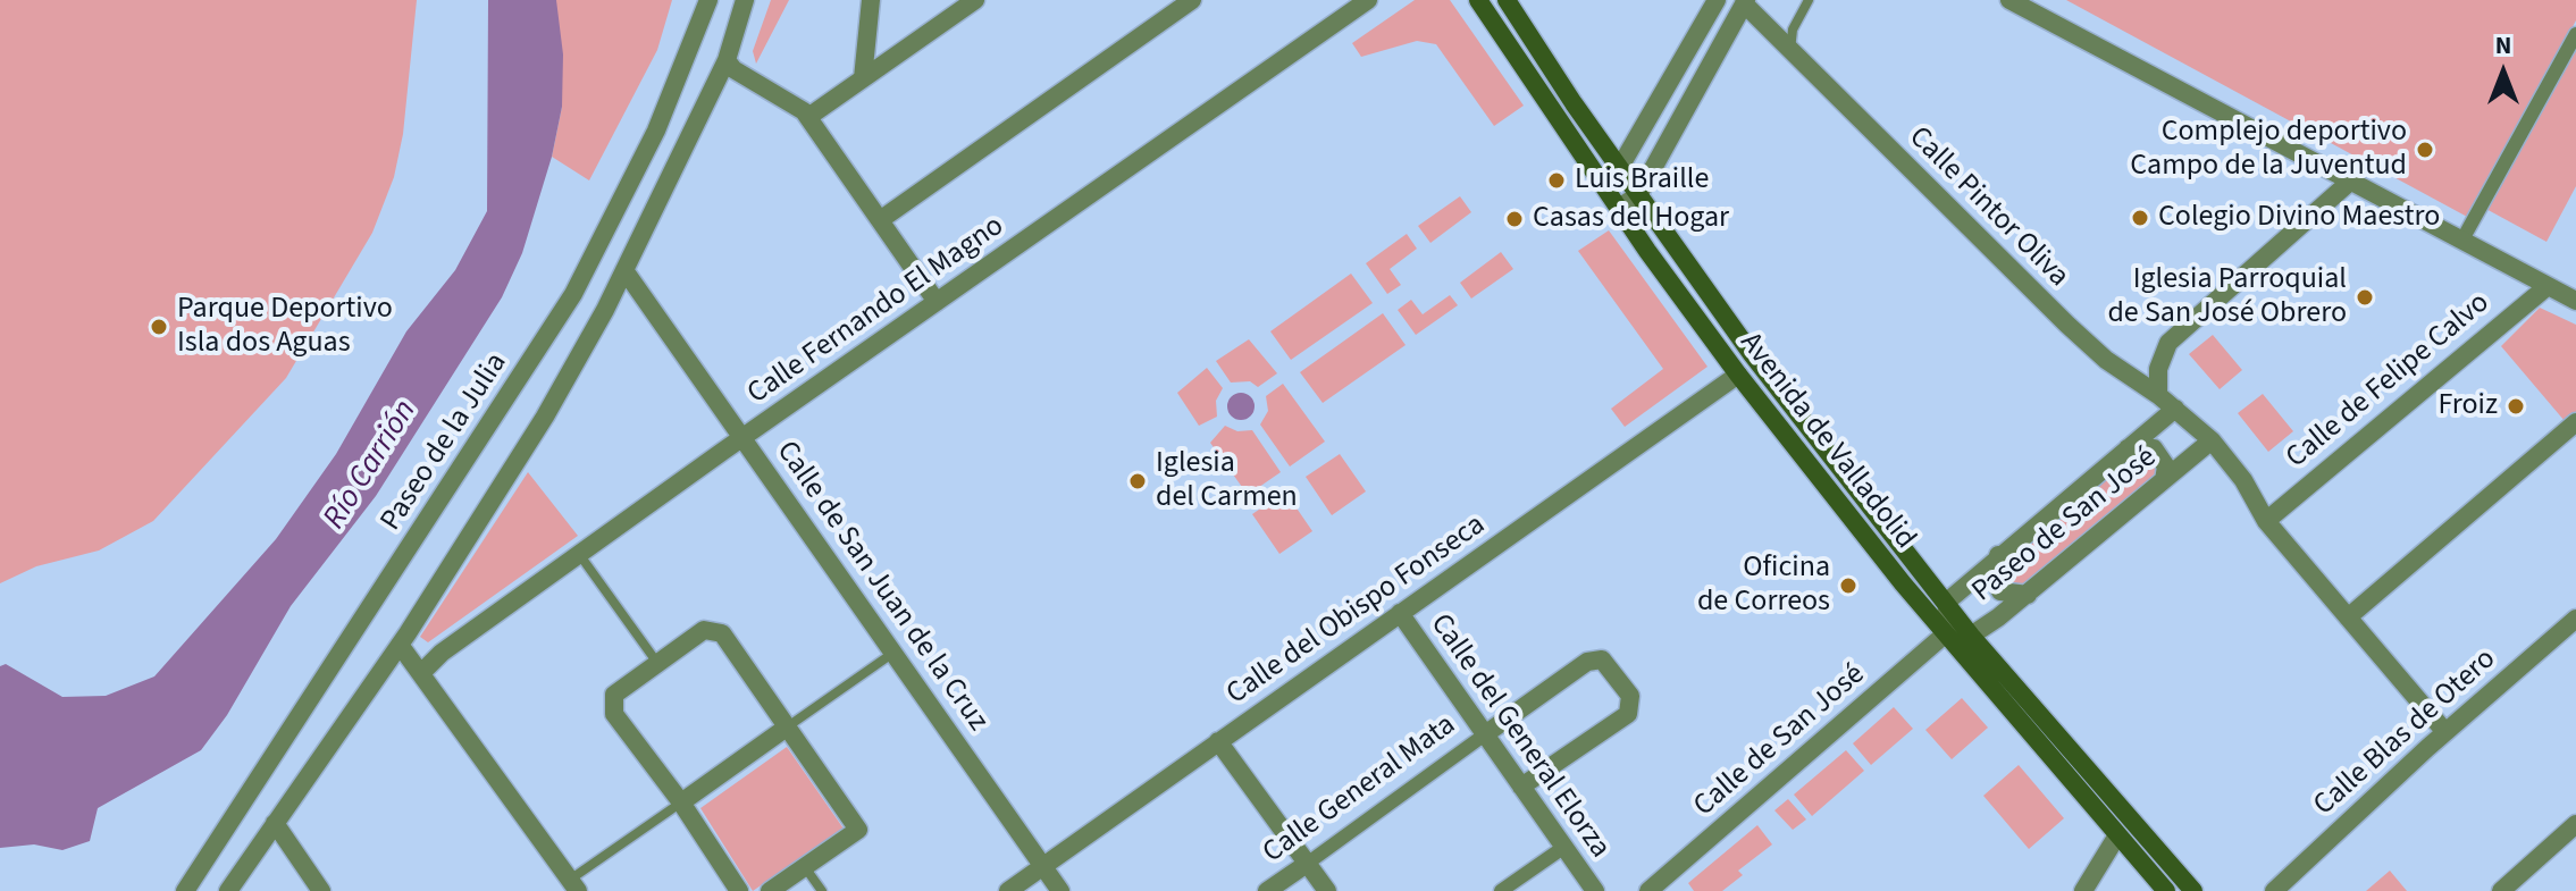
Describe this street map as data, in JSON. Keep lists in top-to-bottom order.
{
  "streets": {
    "main road": ["Avenida de Valladolid"],
    "street": [
      "Calle Pintor Oliva",
      "Calle Fernando El Magno",
      "Calle de Felipe Calvo",
      "Paseo de la Julia",
      "Paseo de San José",
      "Calle de San Juan de la Cruz",
      "Calle del Obispo Fonseca",
      "Calle Blas de Otero",
      "Calle del General Elorza",
      "Calle de San José",
      "Calle General Mata"
    ]
  },
  "crossings": [
    ["Calle Pintor Oliva", "Calle de Felipe Calvo"],
    ["Calle Pintor Oliva", "Paseo de San José"],
    ["Calle Pintor Oliva", "Calle Blas de Otero"],
    ["Calle Fernando El Magno", "Calle de San Juan de la Cruz"],
    ["Avenida de Valladolid", "Paseo de San José"],
    ["Avenida de Valladolid", "Calle del Obispo Fonseca"],
    ["Avenida de Valladolid", "Calle de San José"],
    ["Paseo de San José", "Calle de San José"],
    ["Calle de San Juan de la Cruz", "Calle del Obispo Fonseca"],
    ["Calle del Obispo Fonseca", "Calle del General Elorza"],
    ["Calle del General Elorza", "Calle General Mata"]
  ],
  "water": ["Río Carrión"],
  "places": [
    "Complejo deportivo Campo de la Juventud",
    "Luis Braille",
    "Colegio Divino Maestro",
    "Casas del Hogar",
    "Iglesia Parroquial de San José Obrero",
    "Parque Deportivo Isla dos Aguas",
    "Froiz",
    "Iglesia del Carmen",
    "Oficina de Correos"
  ],
  "north": "top"
}
